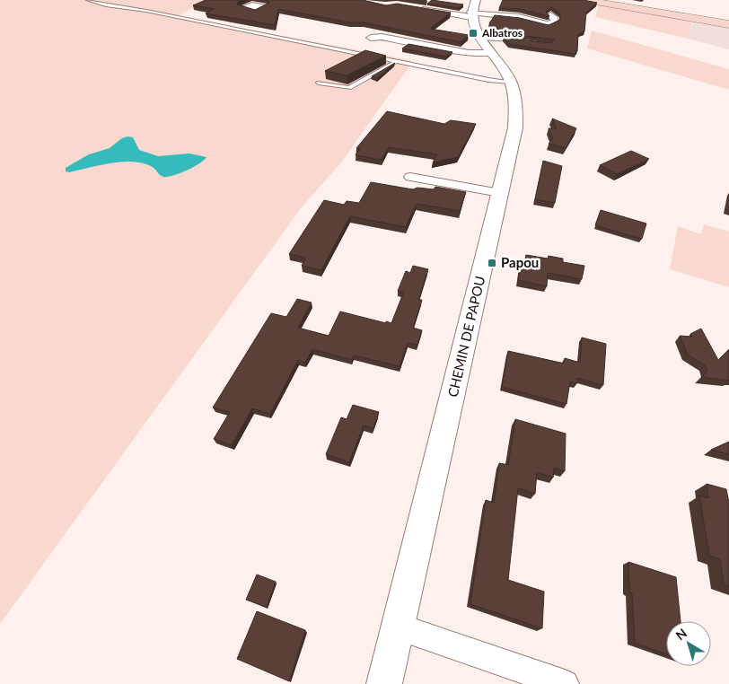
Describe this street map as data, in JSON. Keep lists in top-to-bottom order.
{
  "streets": {
    "street": ["CHEMIN DE PAPOU"]
  },
  "places": {
    "transit": ["Albatros", "Papou"]
  },
  "north": "top left"
}
